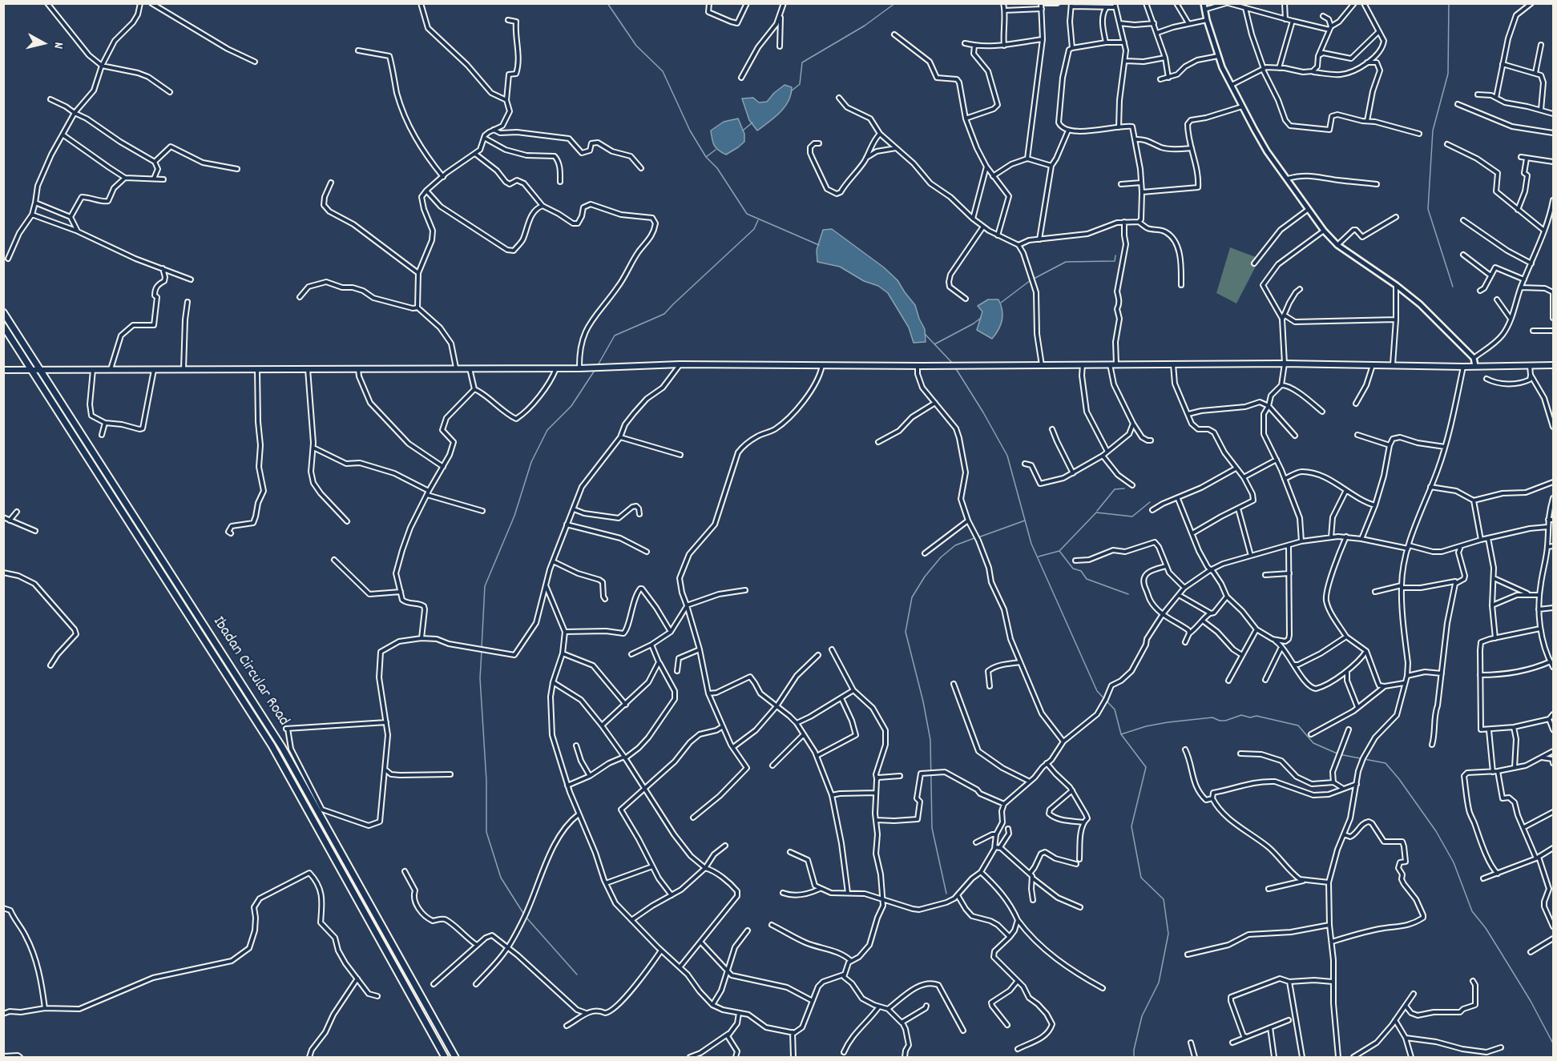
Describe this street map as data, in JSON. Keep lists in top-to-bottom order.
{
  "streets": {
    "highway": ["Ibadan Circular Road"]
  },
  "north": "right"
}
